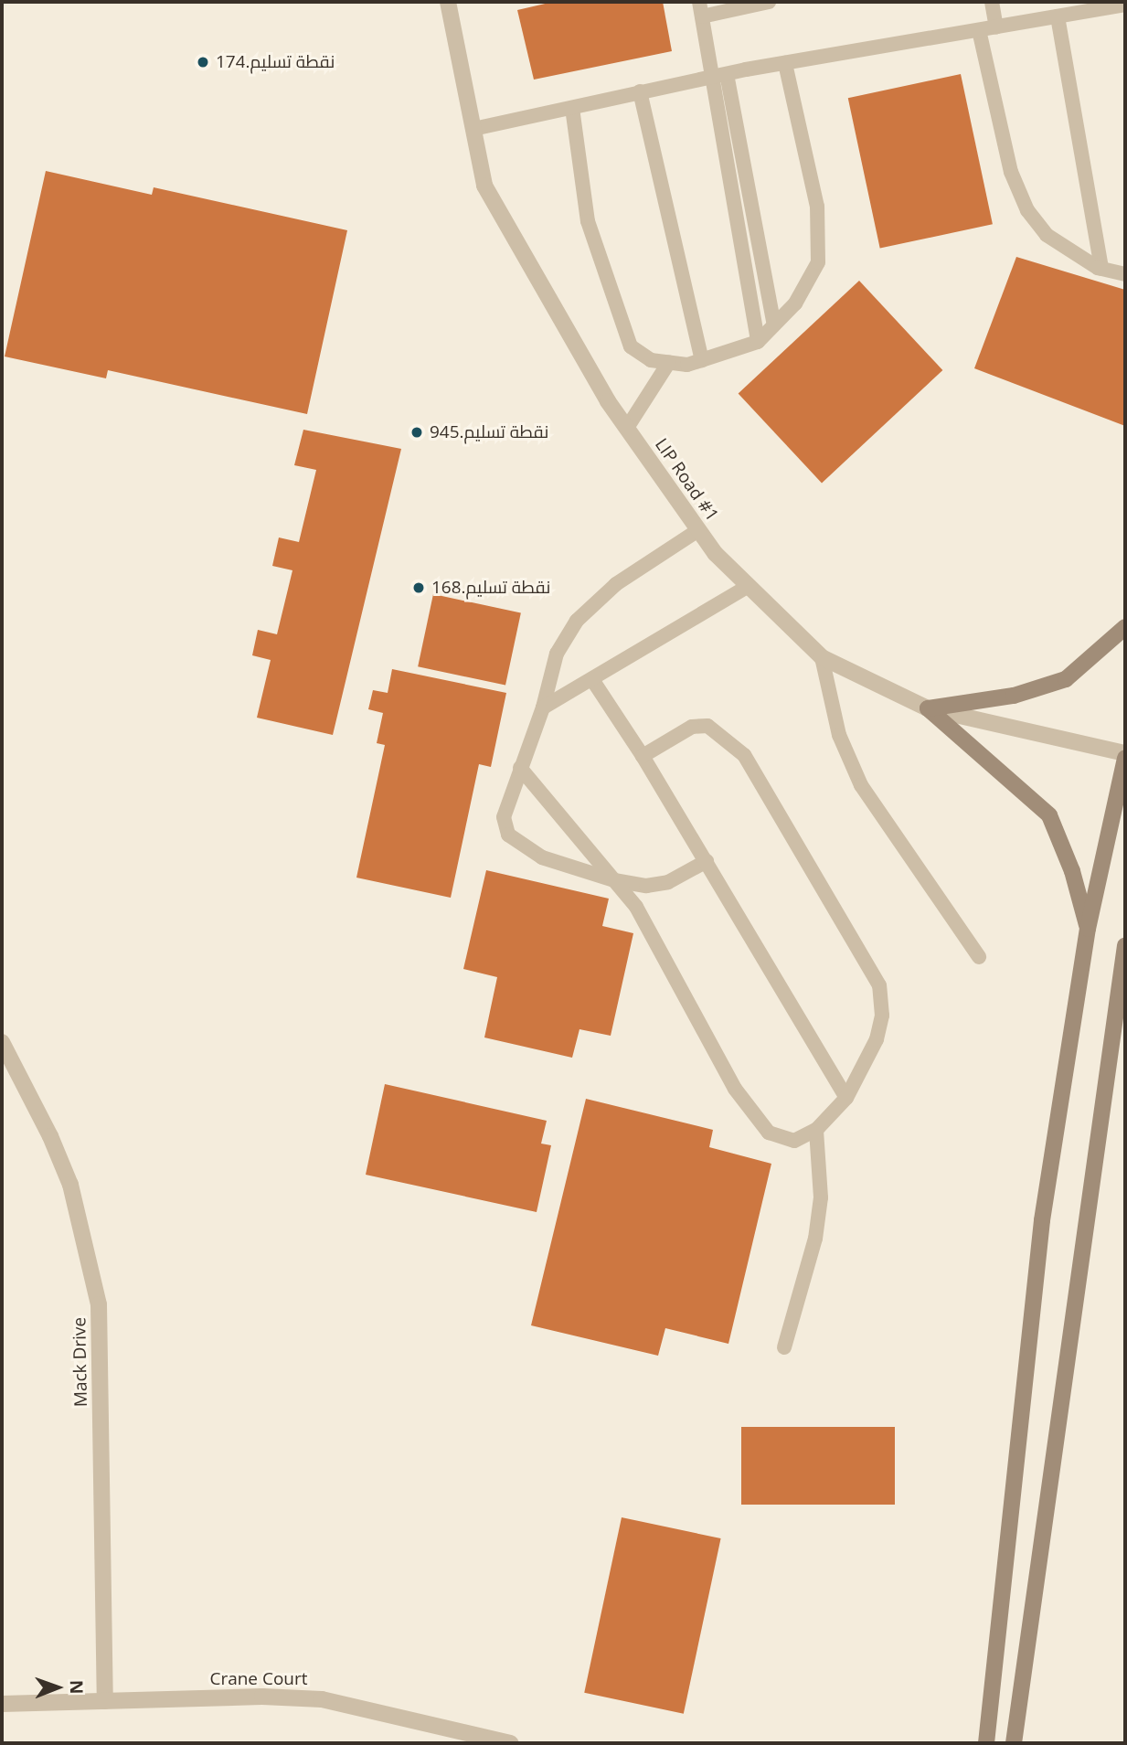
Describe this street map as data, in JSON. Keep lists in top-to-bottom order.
{
  "streets": {
    "street": ["LIP Road #1", "Mack Drive", "Crane Court"]
  },
  "crossings": [
    ["Mack Drive", "Crane Court"]
  ],
  "places": ["نقطة تسليم.174", "نقطة تسليم.945", "نقطة تسليم.168"],
  "north": "right"
}
